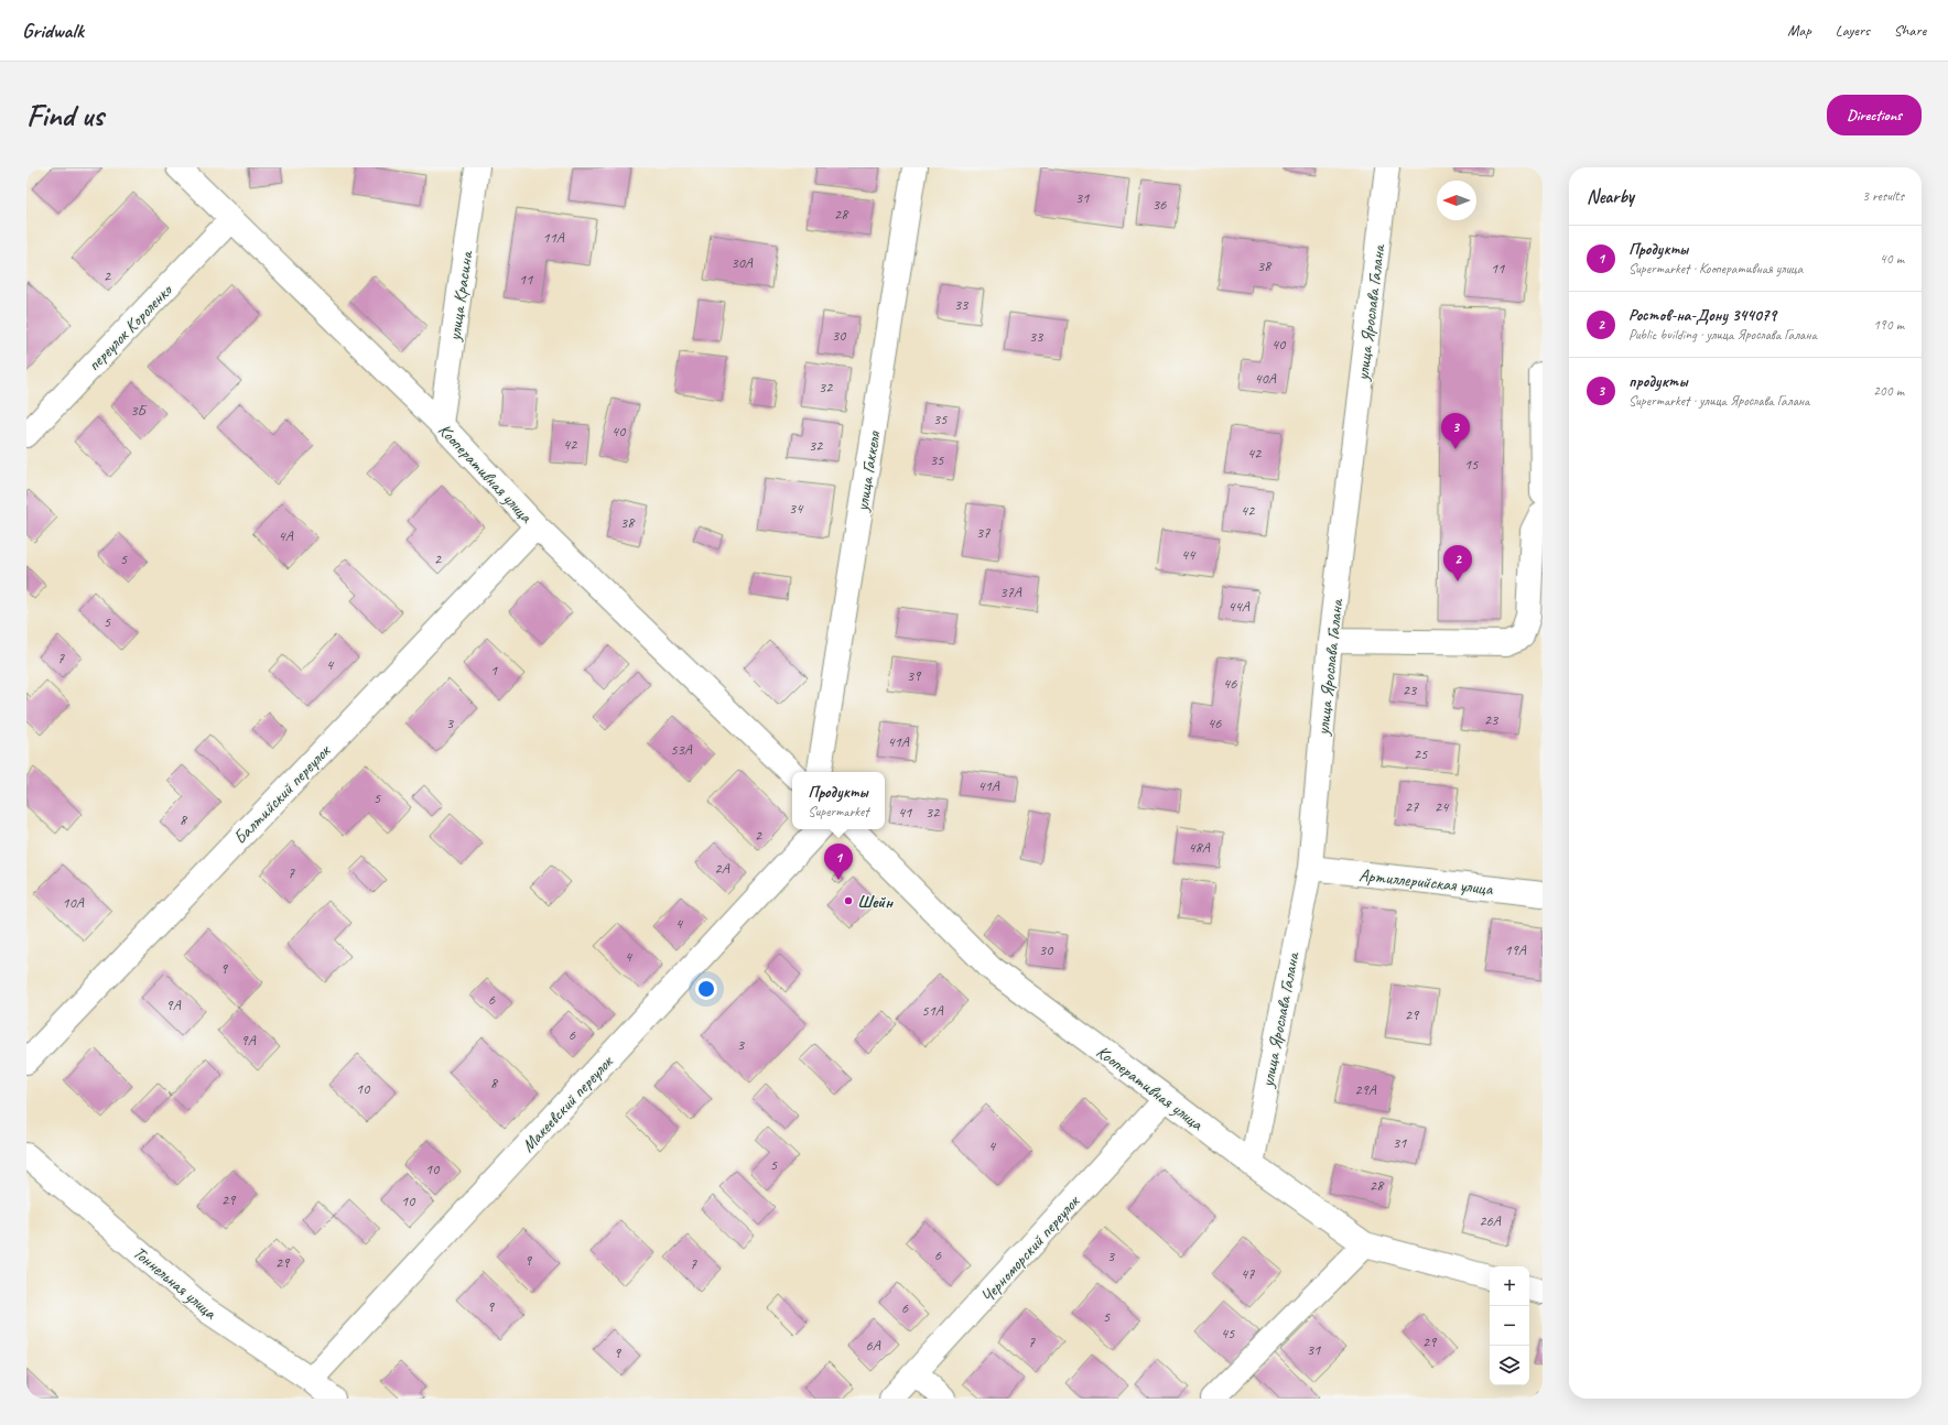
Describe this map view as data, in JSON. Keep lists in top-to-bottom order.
{
  "streets": {
    "street": [
      "улица Красина",
      "улица Ярослава Галана",
      "переулок Короленко",
      "улица Гаккеля",
      "Кооперативная улица",
      "Балтийский переулок",
      "Артиллерийская улица",
      "Макеевский переулок",
      "Черноморский переулок",
      "Тоннельная улица"
    ]
  },
  "crossings": [
    ["улица Красина", "Кооперативная улица"],
    ["улица Ярослава Галана", "Кооперативная улица"],
    ["улица Ярослава Галана", "Артиллерийская улица"],
    ["переулок Короленко", "Кооперативная улица"],
    ["Кооперативная улица", "Балтийский переулок"],
    ["Кооперативная улица", "Черноморский переулок"],
    ["Макеевский переулок", "Тоннельная улица"]
  ],
  "places": ["Шейн"],
  "house_numbers": [
    "31",
    "36",
    "28",
    "11А",
    "30А",
    "38",
    "11",
    "2",
    "11",
    "33",
    "30",
    "33",
    "40",
    "40А",
    "32",
    "3Б",
    "35",
    "40",
    "42",
    "32",
    "42",
    "35",
    "15",
    "34",
    "42",
    "38",
    "37",
    "4А",
    "44",
    "5",
    "2",
    "37А",
    "44А",
    "5",
    "7",
    "4",
    "1",
    "39",
    "46",
    "23",
    "23",
    "3",
    "46",
    "41А",
    "53А",
    "25",
    "41А",
    "5",
    "27",
    "24",
    "41",
    "32",
    "8",
    "2",
    "48А",
    "2А",
    "7",
    "10А",
    "4",
    "30",
    "19А",
    "4",
    "9",
    "6",
    "9А",
    "51А",
    "29",
    "6",
    "9А",
    "3",
    "8",
    "10",
    "29А",
    "31",
    "4",
    "5",
    "10",
    "28",
    "29",
    "10",
    "26А",
    "6",
    "3",
    "9",
    "29",
    "7",
    "47",
    "9",
    "6",
    "5",
    "45",
    "7",
    "29",
    "6А",
    "31",
    "9"
  ],
  "north": "left",
  "page": {
    "header": "Gridwalk",
    "nav": ["Map", "Layers", "Share"],
    "buttons": "Directions",
    "title": "Find us",
    "heading": ["Nearby", "3 results"],
    "list": [
      {
        "mark": "1",
        "name": "Продукты",
        "note": "Supermarket · Кооперативная улица",
        "value": "40 m"
      },
      {
        "mark": "2",
        "name": "Ростов-на-Дону 344079",
        "note": "Public building · улица Ярослава Галана",
        "value": "190 m"
      },
      {
        "mark": "3",
        "name": "продукты",
        "note": "Supermarket · улица Ярослава Галана",
        "value": "200 m"
      }
    ],
    "pins": ["3", "2", "1"],
    "popup": ["Продукты", "Supermarket"],
    "map_buttons": ["+", "−"]
  }
}
